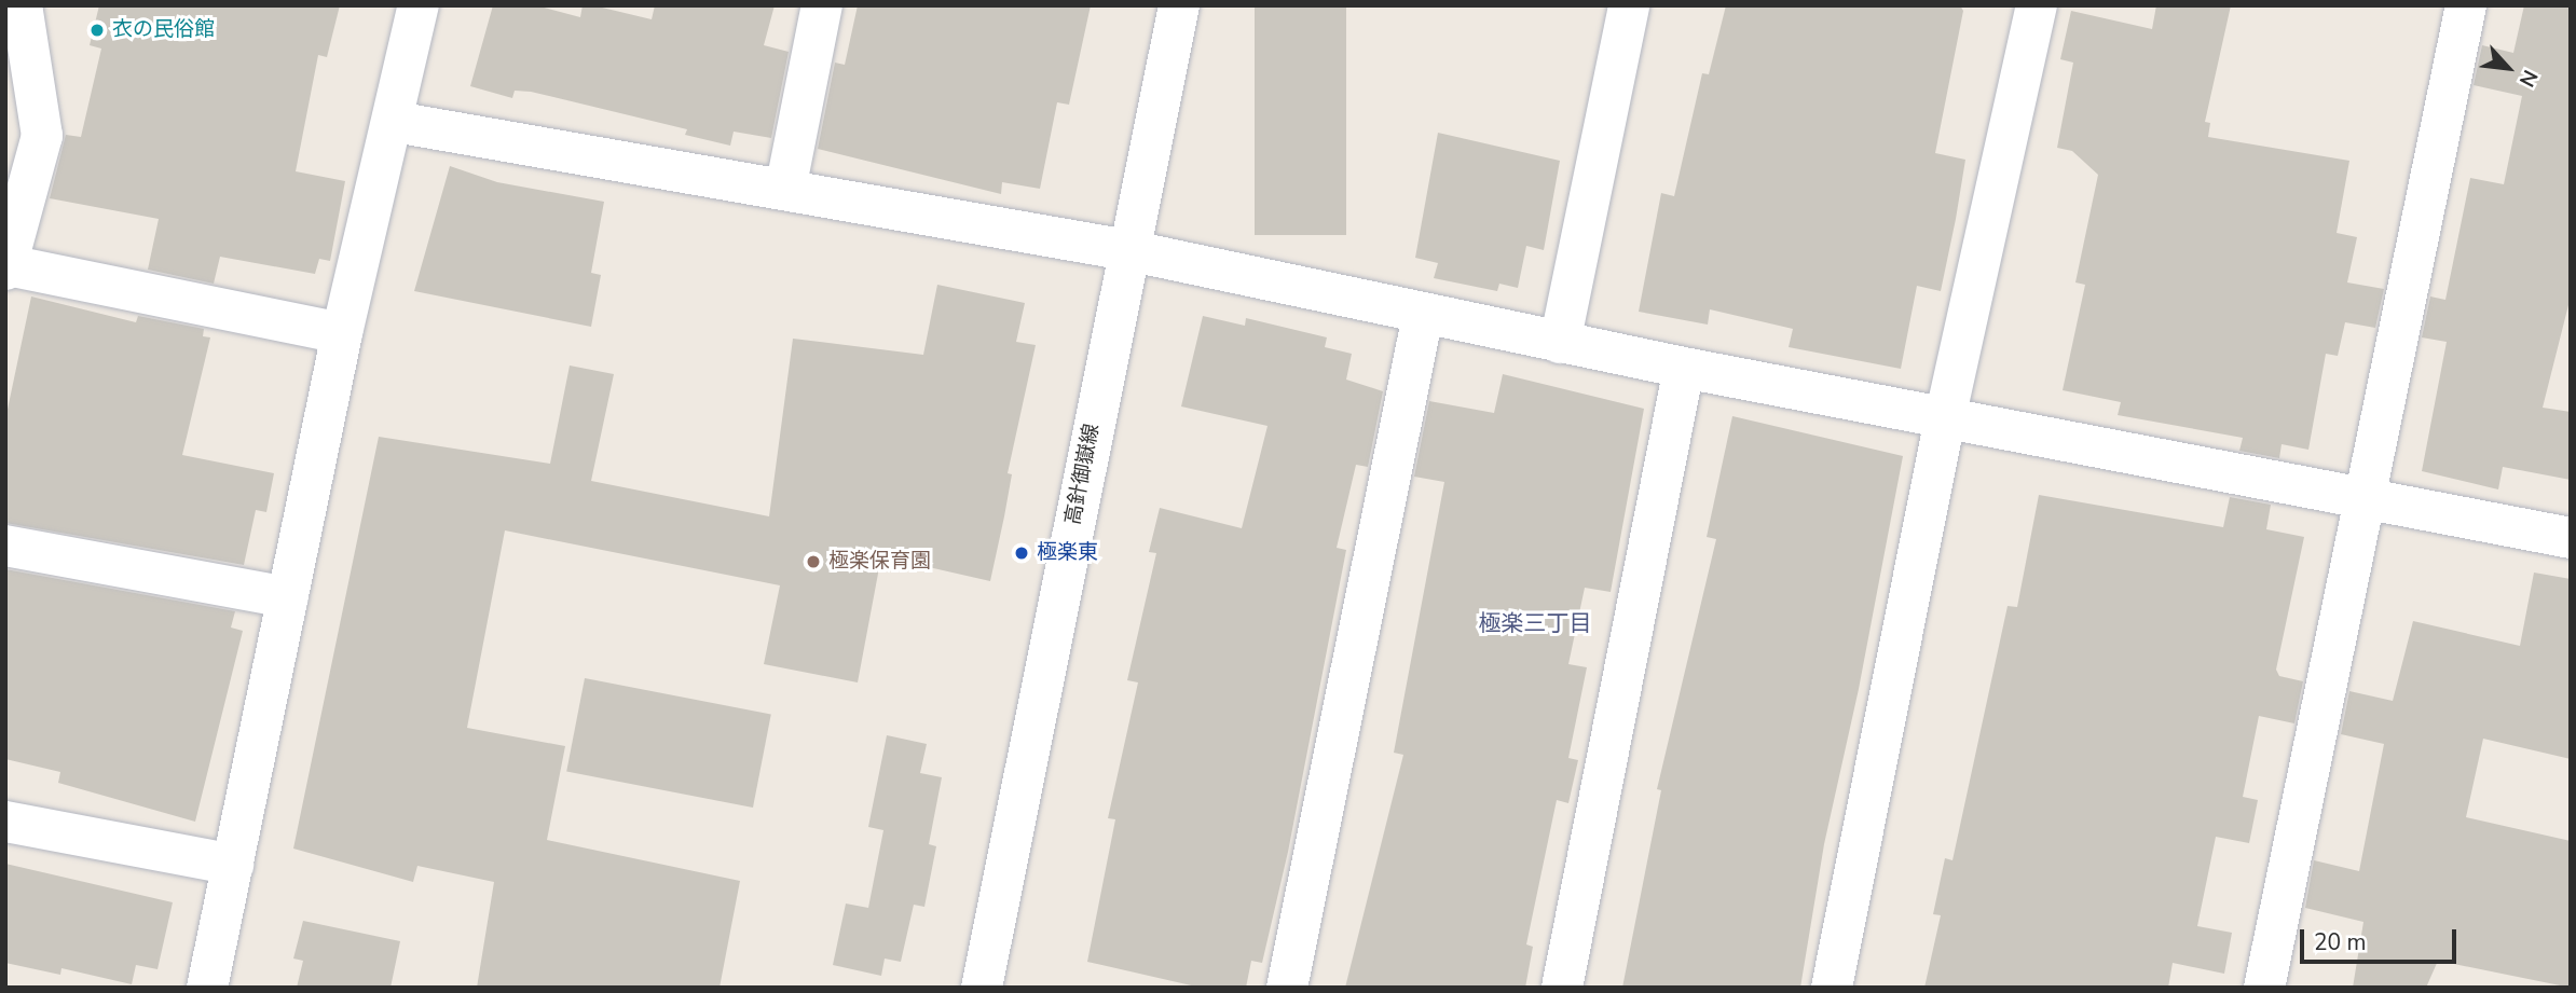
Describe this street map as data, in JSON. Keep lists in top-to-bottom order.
{
  "streets": {
    "street": ["高針御嶽線"]
  },
  "districts": ["極楽三丁目"],
  "places": ["衣の民俗館", "極楽東", "極楽保育園"],
  "scale_bar": "20 m",
  "north": "bottom right"
}
